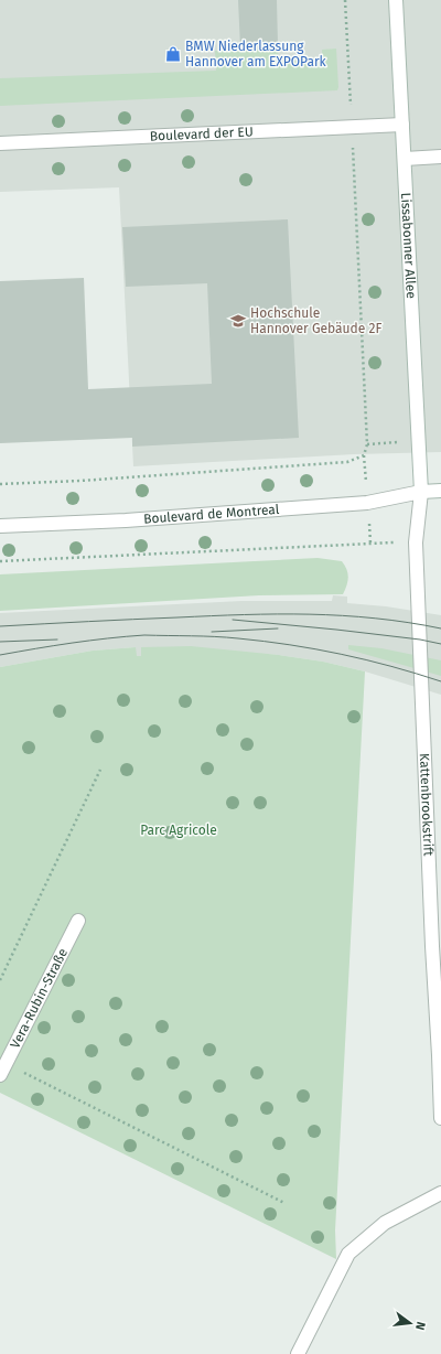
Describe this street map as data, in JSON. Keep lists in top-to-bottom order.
{
  "streets": {
    "street": [
      "Boulevard der EU",
      "Lissabonner Allee",
      "Boulevard de Montreal",
      "Kattenbrookstrift",
      "Vera-Rubin-Straße"
    ]
  },
  "crossings": [
    ["Boulevard der EU", "Lissabonner Allee"],
    ["Lissabonner Allee", "Boulevard de Montreal"],
    ["Lissabonner Allee", "Kattenbrookstrift"],
    ["Boulevard de Montreal", "Kattenbrookstrift"]
  ],
  "parks": ["Parc Agricole"],
  "places": {
    "shop": ["BMW Niederlassung Hannover am EXPOPark"],
    "school or university": ["Hochschule Hannover Gebäude 2F"]
  },
  "north": "right"
}
